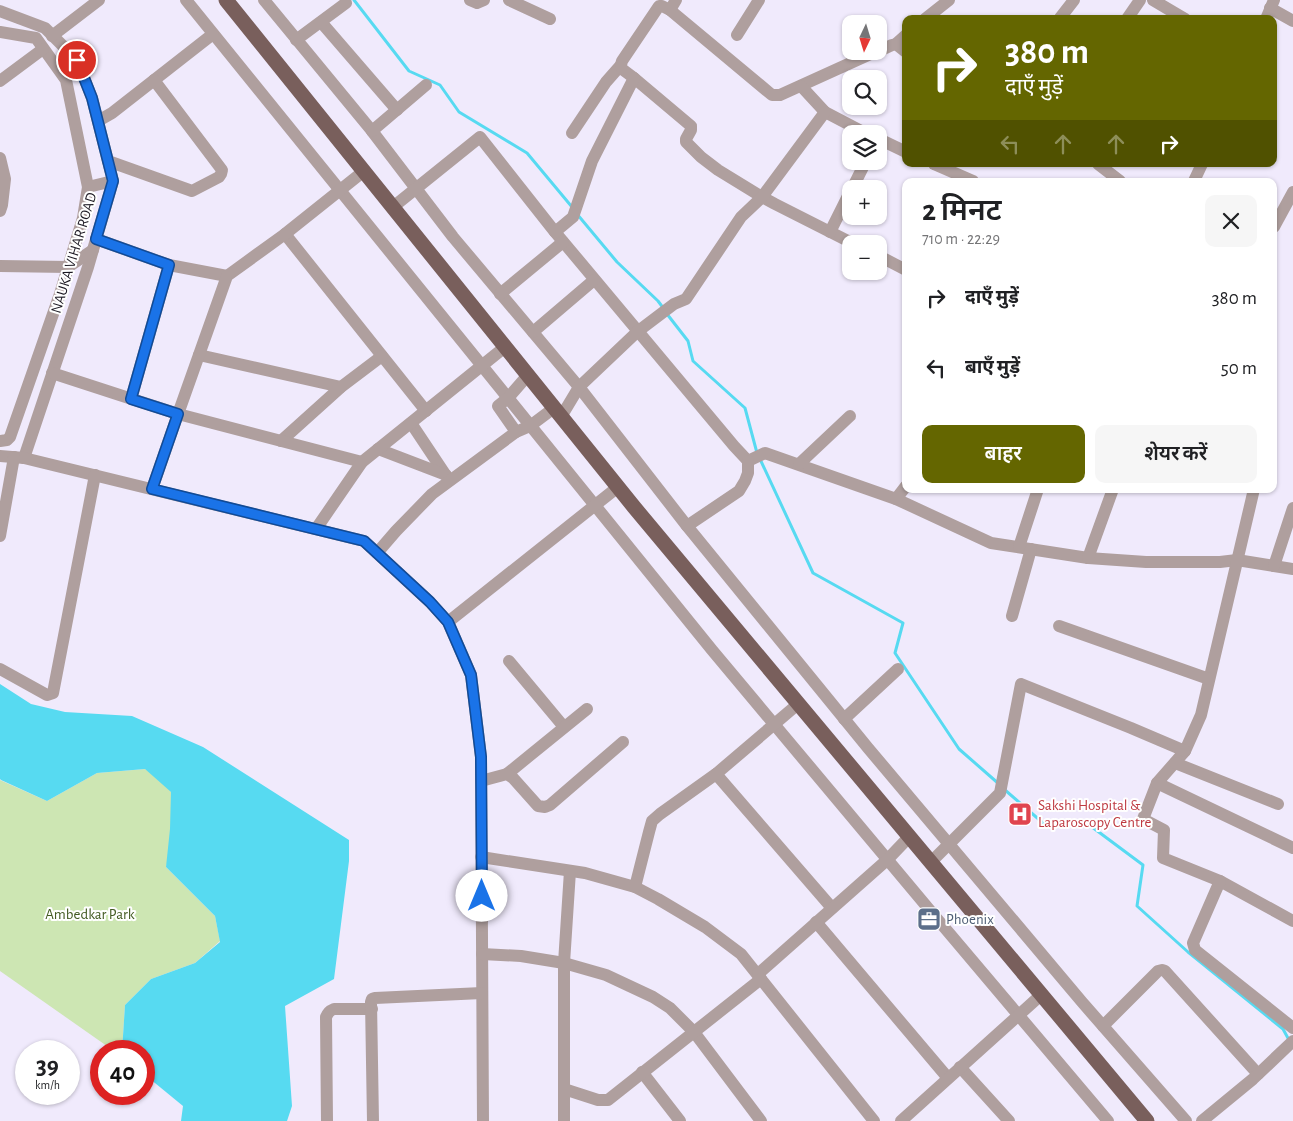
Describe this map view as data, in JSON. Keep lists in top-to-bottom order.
{
  "streets": {
    "street": ["NAUKA VIHAR ROAD"]
  },
  "parks": ["Ambedkar Park"],
  "places": {
    "hospital": ["Sakshi Hospital & Laparoscopy Centre"],
    "office": ["Phoenix"]
  },
  "north": "bottom",
  "page": {
    "map_buttons": ["+", "−"],
    "turn": ["380 m", "दाएँ मुड़ें"],
    "heading": ["2 मिनट", "710 m · 22:29"],
    "list": [
      {
        "name": "दाएँ मुड़ें",
        "value": "380 m"
      },
      {
        "name": "बाएँ मुड़ें",
        "value": "50 m"
      }
    ],
    "buttons": ["बाहर", "शेयर करें"],
    "speed": "39 km/h",
    "limit": "40"
  }
}
